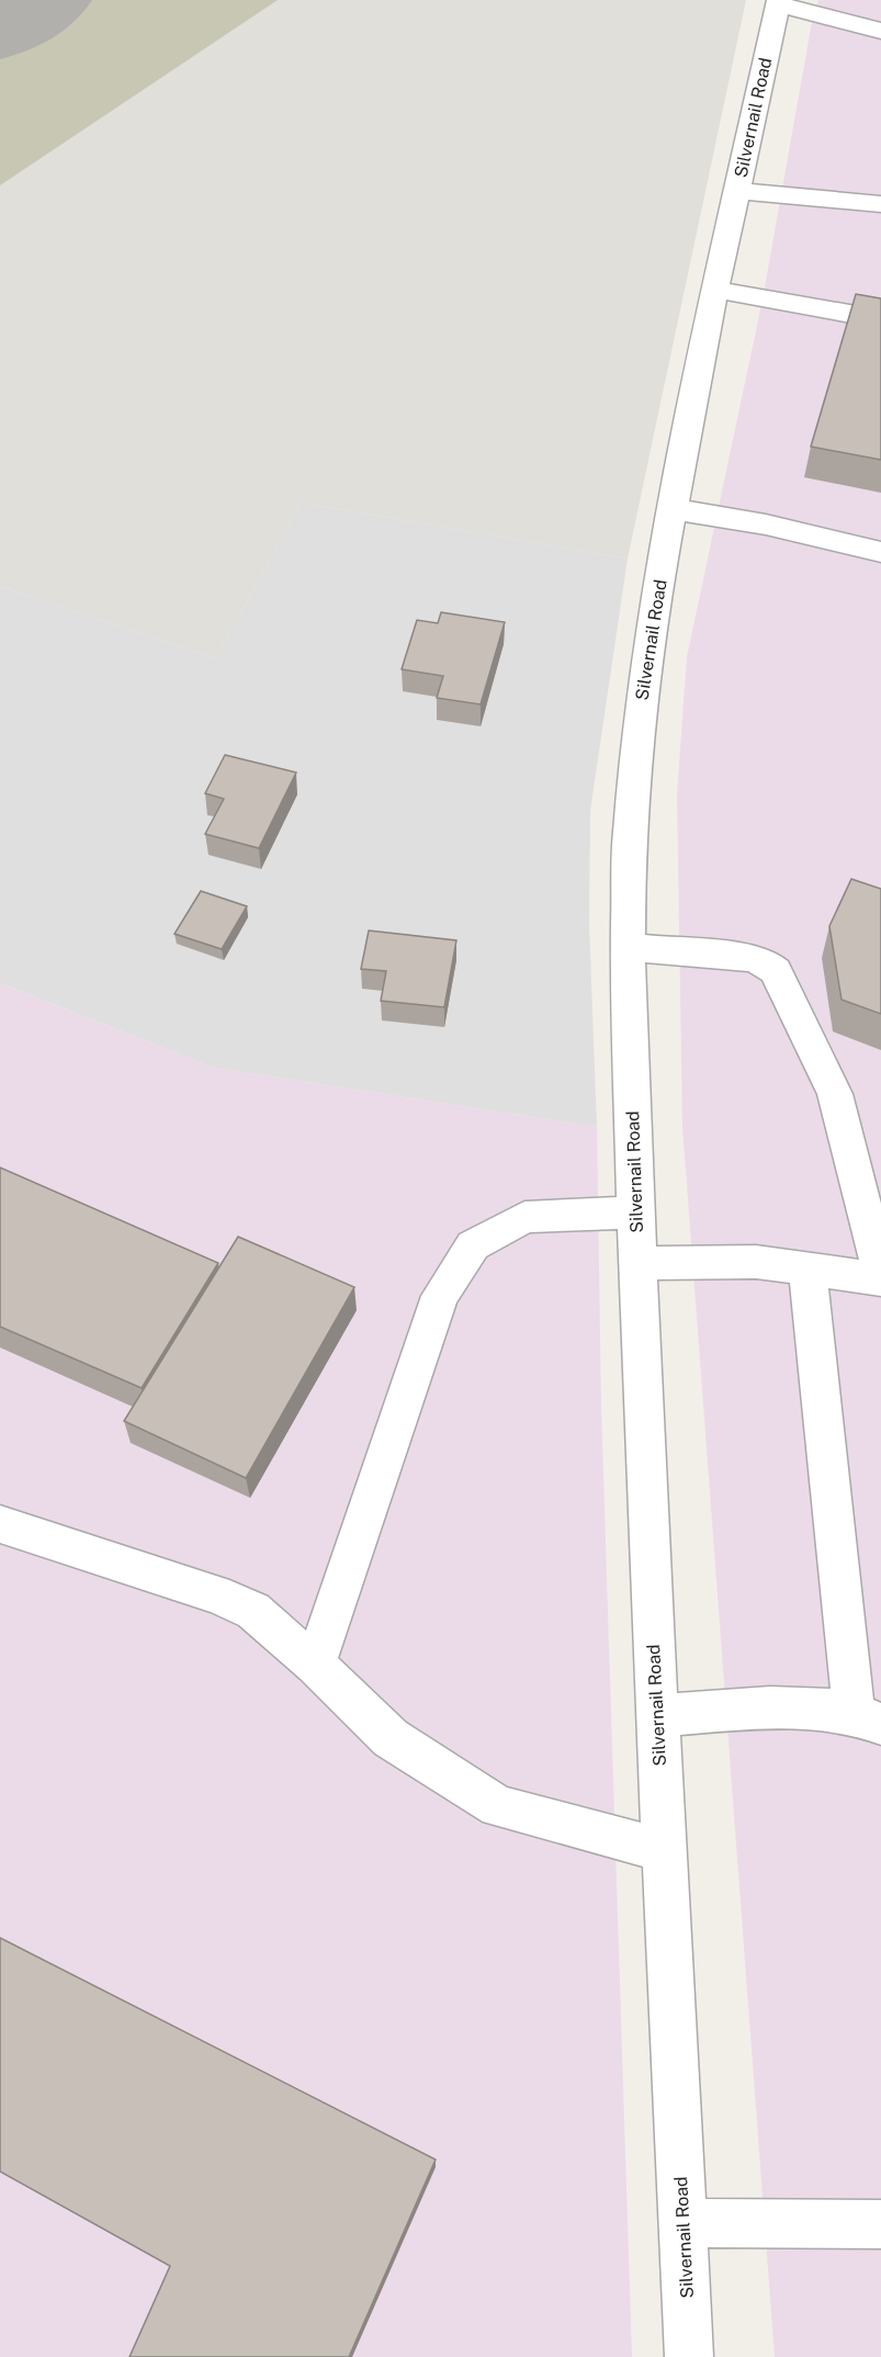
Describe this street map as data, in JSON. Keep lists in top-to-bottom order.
{
  "streets": {
    "street": ["Silvernail Road"]
  }
}
